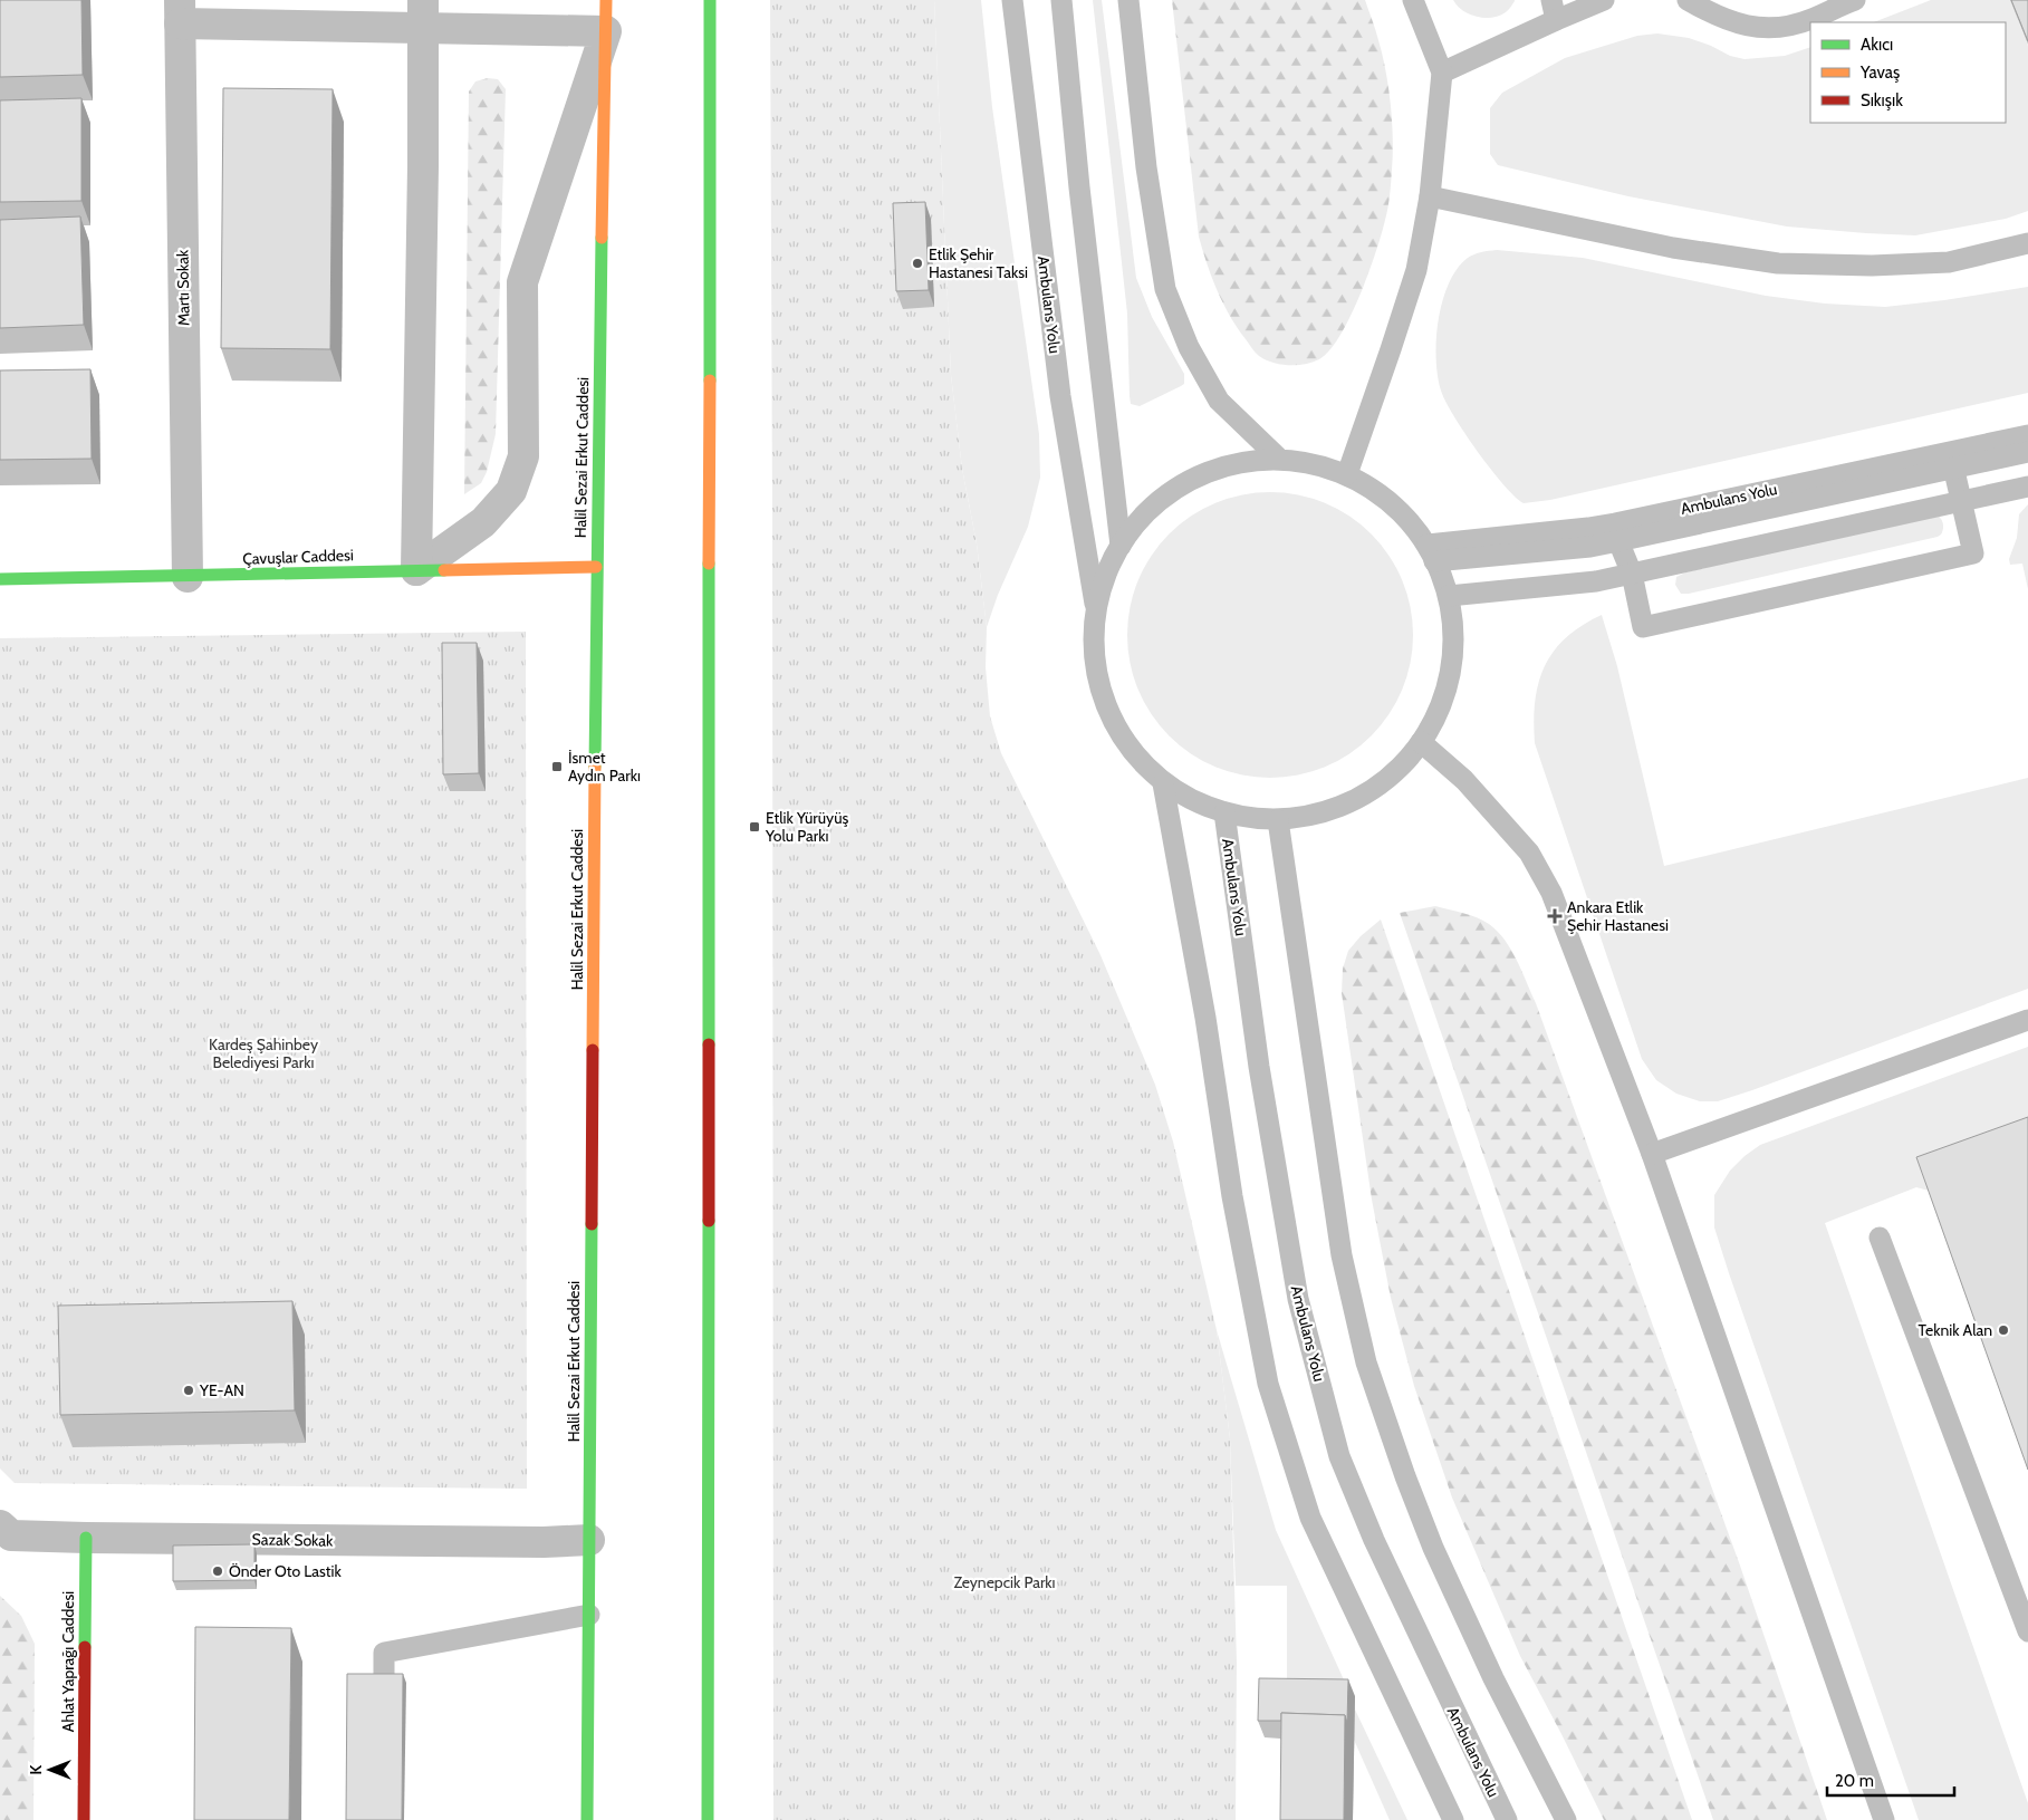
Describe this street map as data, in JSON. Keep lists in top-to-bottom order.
{
  "streets": {
    "main road": ["Halil Sezai Erkut Caddesi", "Çavuşlar Caddesi", "Ahlat Yaprağı Caddesi"],
    "street": ["Martı Sokak", "Sazak Sokak"],
    "lane": ["Ambulans Yolu"]
  },
  "crossings": [
    ["Martı Sokak", "Çavuşlar Caddesi"],
    ["Halil Sezai Erkut Caddesi", "Çavuşlar Caddesi"],
    ["Halil Sezai Erkut Caddesi", "Sazak Sokak"],
    ["Sazak Sokak", "Ahlat Yaprağı Caddesi"]
  ],
  "parks": ["Kardeş Şahinbey Belediyesi Parkı", "Zeynepcik Parkı"],
  "places": {
    "other": [
      "Etlik Şehir Hastanesi Taksi",
      "Teknik Alan",
      "YE-AN",
      "Önder Oto Lastik"
    ],
    "transit": ["İsmet Aydın Parkı", "Etlik Yürüyüş Yolu Parkı"],
    "health": ["Ankara Etlik Şehir Hastanesi"]
  },
  "legend": ["Akıcı", "Yavaş", "Sıkışık"],
  "scale_bar": "20 m",
  "north": "left"
}
